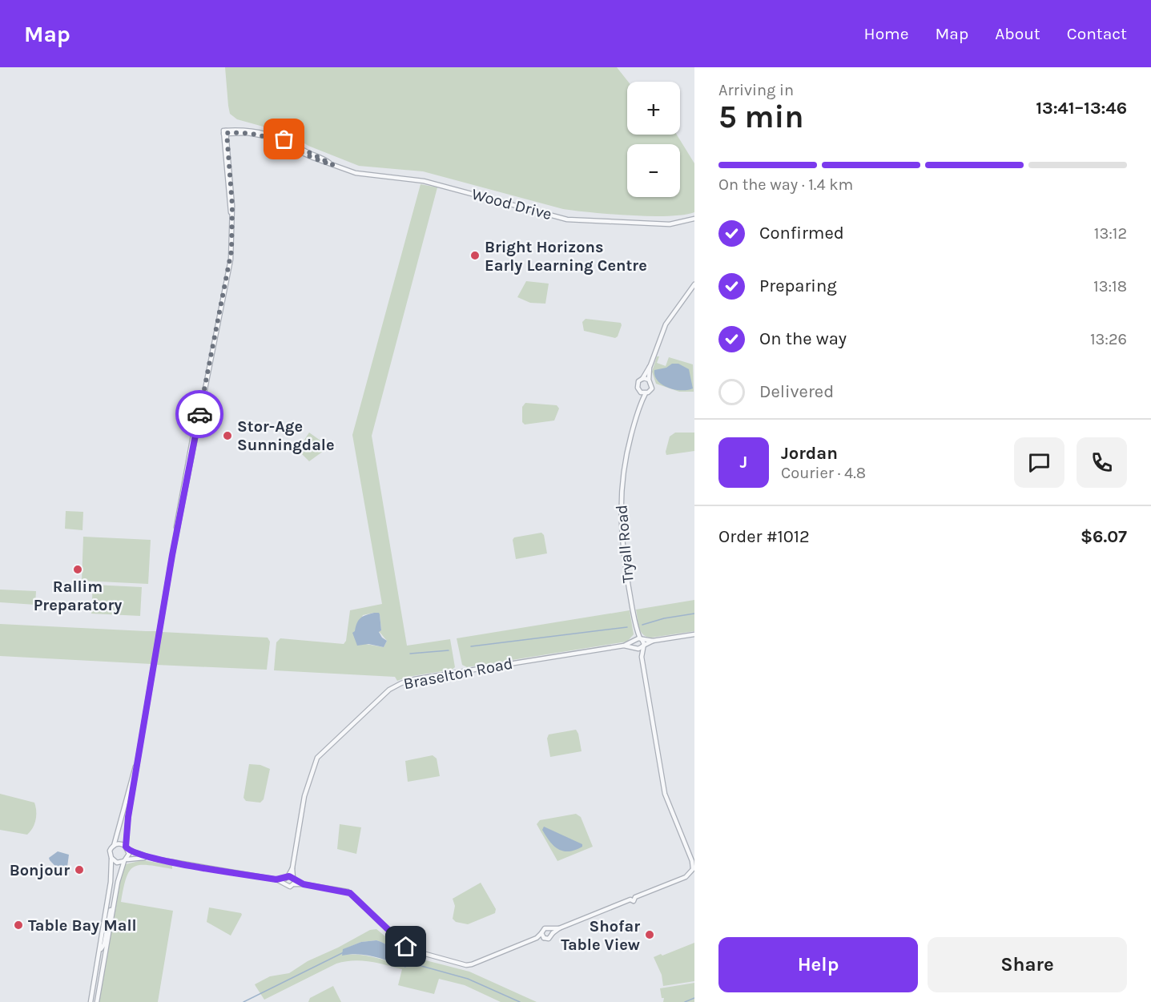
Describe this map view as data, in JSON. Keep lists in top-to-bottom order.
{
  "streets": {
    "street": ["Wood Drive", "Tryall Road", "Braselton Road"]
  },
  "crossings": [
    ["Tryall Road", "Braselton Road"]
  ],
  "places": [
    "Bright Horizons Early Learning Centre",
    "Stor-Age Sunningdale",
    "Rallim Preparatory",
    "Bonjour",
    "Table Bay Mall",
    "Shofar Table View"
  ],
  "page": {
    "header": "Map",
    "nav": [
      "Home",
      "Map",
      "About",
      "Contact"
    ],
    "heading": ["5 min", "Arriving in", "13:41–13:46"],
    "panel": [
      "Jordan",
      "Courier · 4.8",
      "Order #1012",
      "$6.07"
    ],
    "map_buttons": ["+", "−"],
    "bar": "On the way · 1.4 km",
    "list": [
      ["Confirmed", "13:12"],
      ["Preparing", "13:18"],
      ["On the way", "13:26"],
      "Delivered"
    ],
    "round": "J",
    "buttons": ["Help", "Share"]
  }
}
